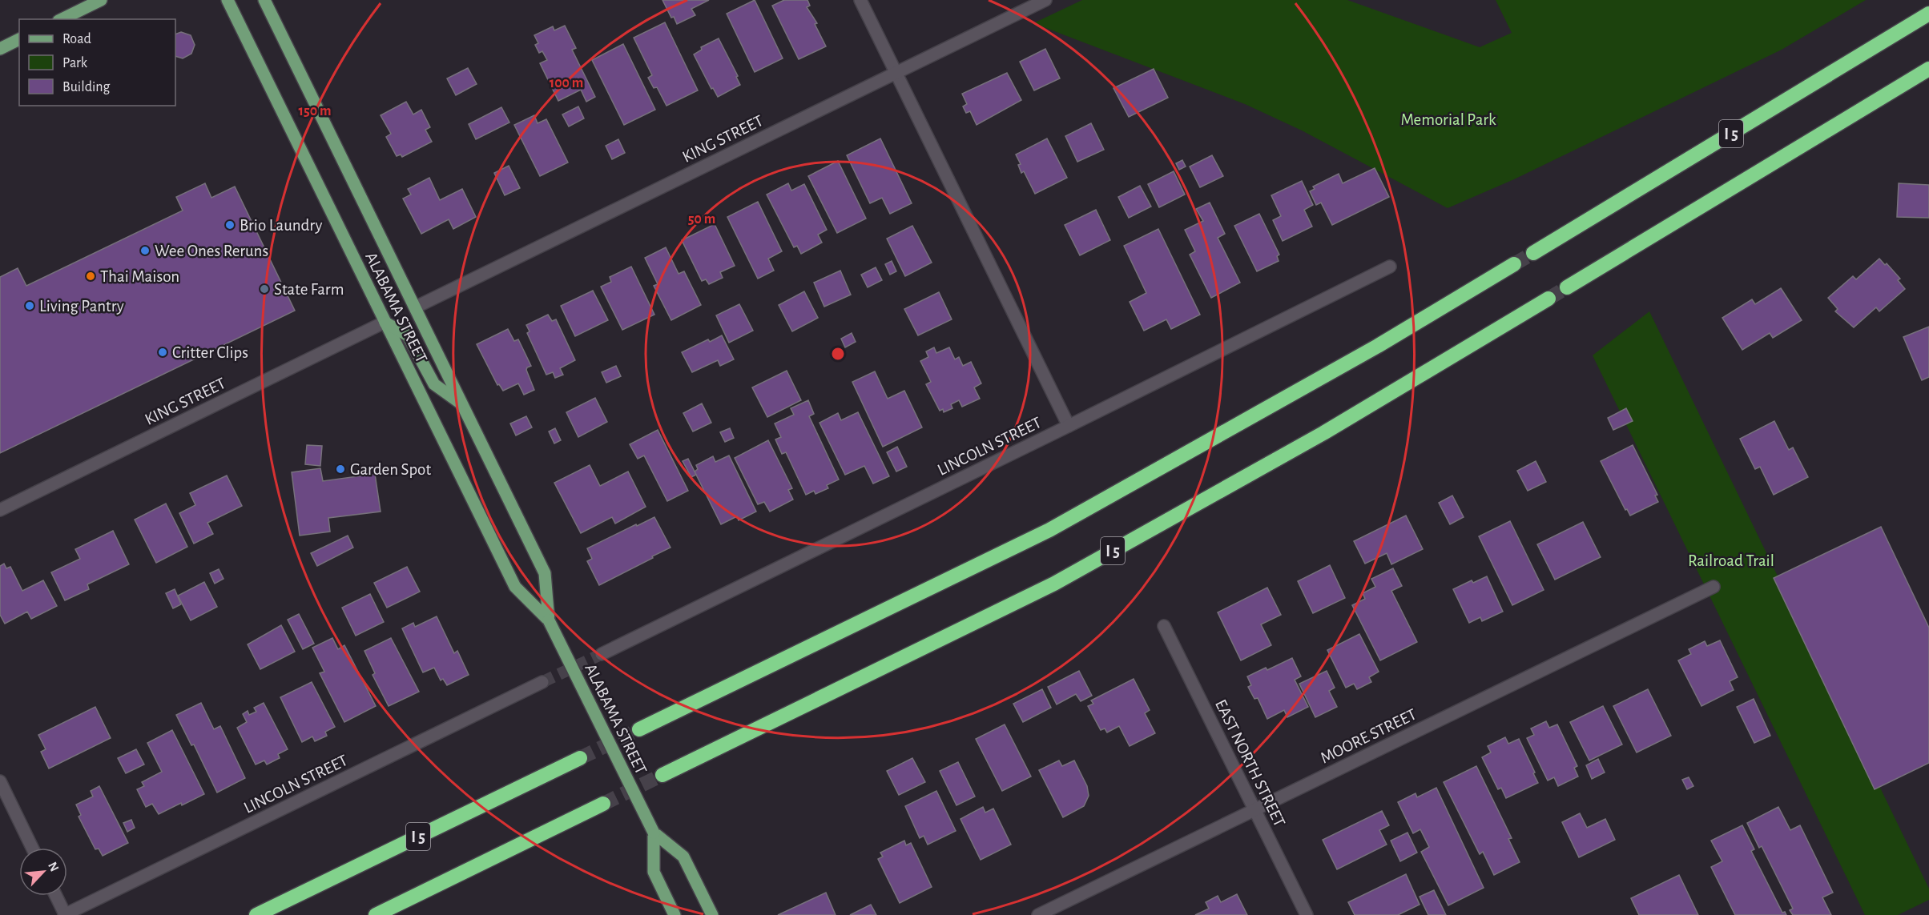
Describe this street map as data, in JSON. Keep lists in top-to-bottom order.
{
  "streets": {
    "highway": ["I 5"],
    "main road": ["ALABAMA STREET"],
    "street": [
      "KING STREET",
      "LINCOLN STREET",
      "MOORE STREET",
      "EAST NORTH STREET"
    ]
  },
  "crossings": [
    ["KING STREET", "ALABAMA STREET"],
    ["MOORE STREET", "EAST NORTH STREET"]
  ],
  "parks": ["Memorial Park", "Railroad Trail"],
  "places": [
    "Brio Laundry",
    "Wee Ones Reruns",
    "Thai Maison",
    "State Farm",
    "Living Pantry",
    "Critter Clips",
    "Garden Spot"
  ],
  "legend": ["Road", "Park", "Building"],
  "north": "top right",
  "rings": ["100 m", "150 m", "50 m"]
}
